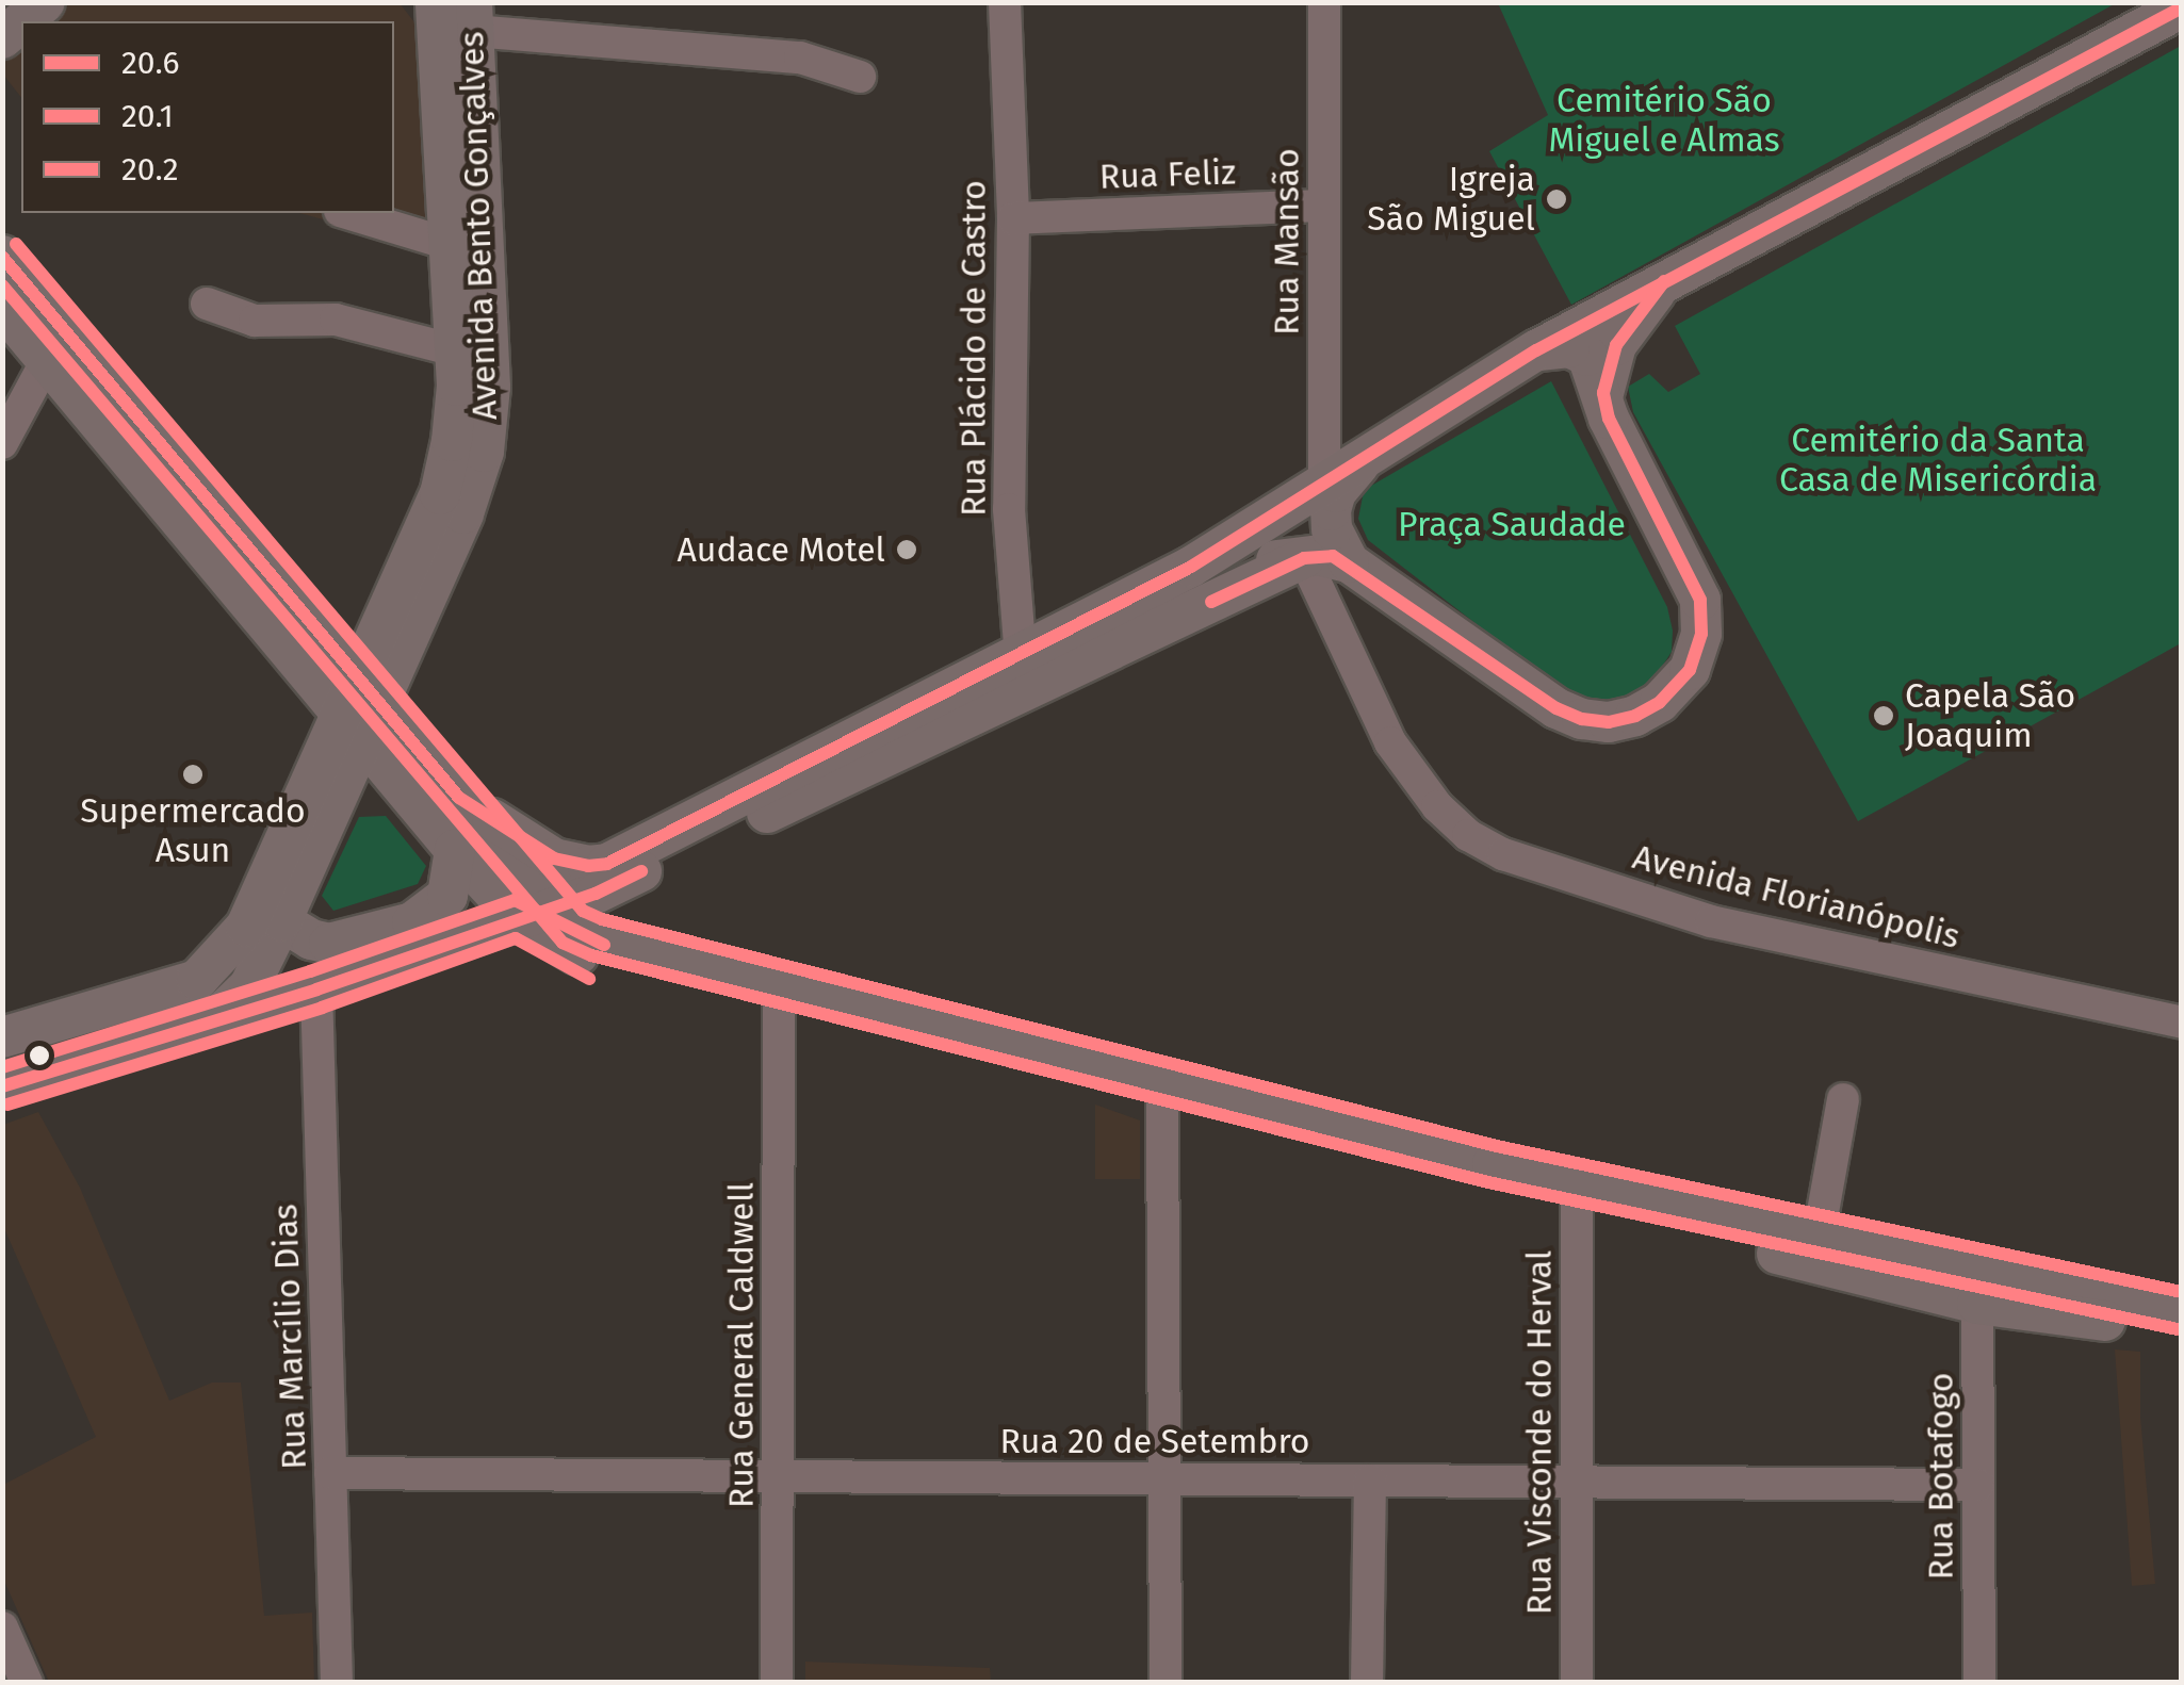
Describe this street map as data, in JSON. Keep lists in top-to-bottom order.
{
  "streets": {
    "main road": ["Avenida Bento Gonçalves"],
    "street": [
      "Rua Feliz",
      "Rua Mansão",
      "Rua Plácido de Castro",
      "Avenida Florianópolis",
      "Rua Marcílio Dias",
      "Rua General Caldwell",
      "Rua Visconde do Herval",
      "Rua 20 de Setembro",
      "Rua Botafogo"
    ]
  },
  "crossings": [
    ["Rua Feliz", "Rua Mansão"],
    ["Rua Feliz", "Rua Plácido de Castro"],
    ["Rua Marcílio Dias", "Rua 20 de Setembro"],
    ["Rua General Caldwell", "Rua 20 de Setembro"],
    ["Rua Visconde do Herval", "Rua 20 de Setembro"],
    ["Rua 20 de Setembro", "Rua Botafogo"]
  ],
  "parks": ["Cemitério São Miguel e Almas", "Cemitério da Santa Casa de Misericórdia", "Praça Saudade"],
  "places": [
    "Igreja São Miguel",
    "Audace Motel",
    "Capela São Joaquim",
    "Supermercado Asun"
  ],
  "lines": ["transit line 20.6", "transit line 20.2", "transit line 20.1"],
  "legend": ["20.6", "20.1", "20.2"]
}
